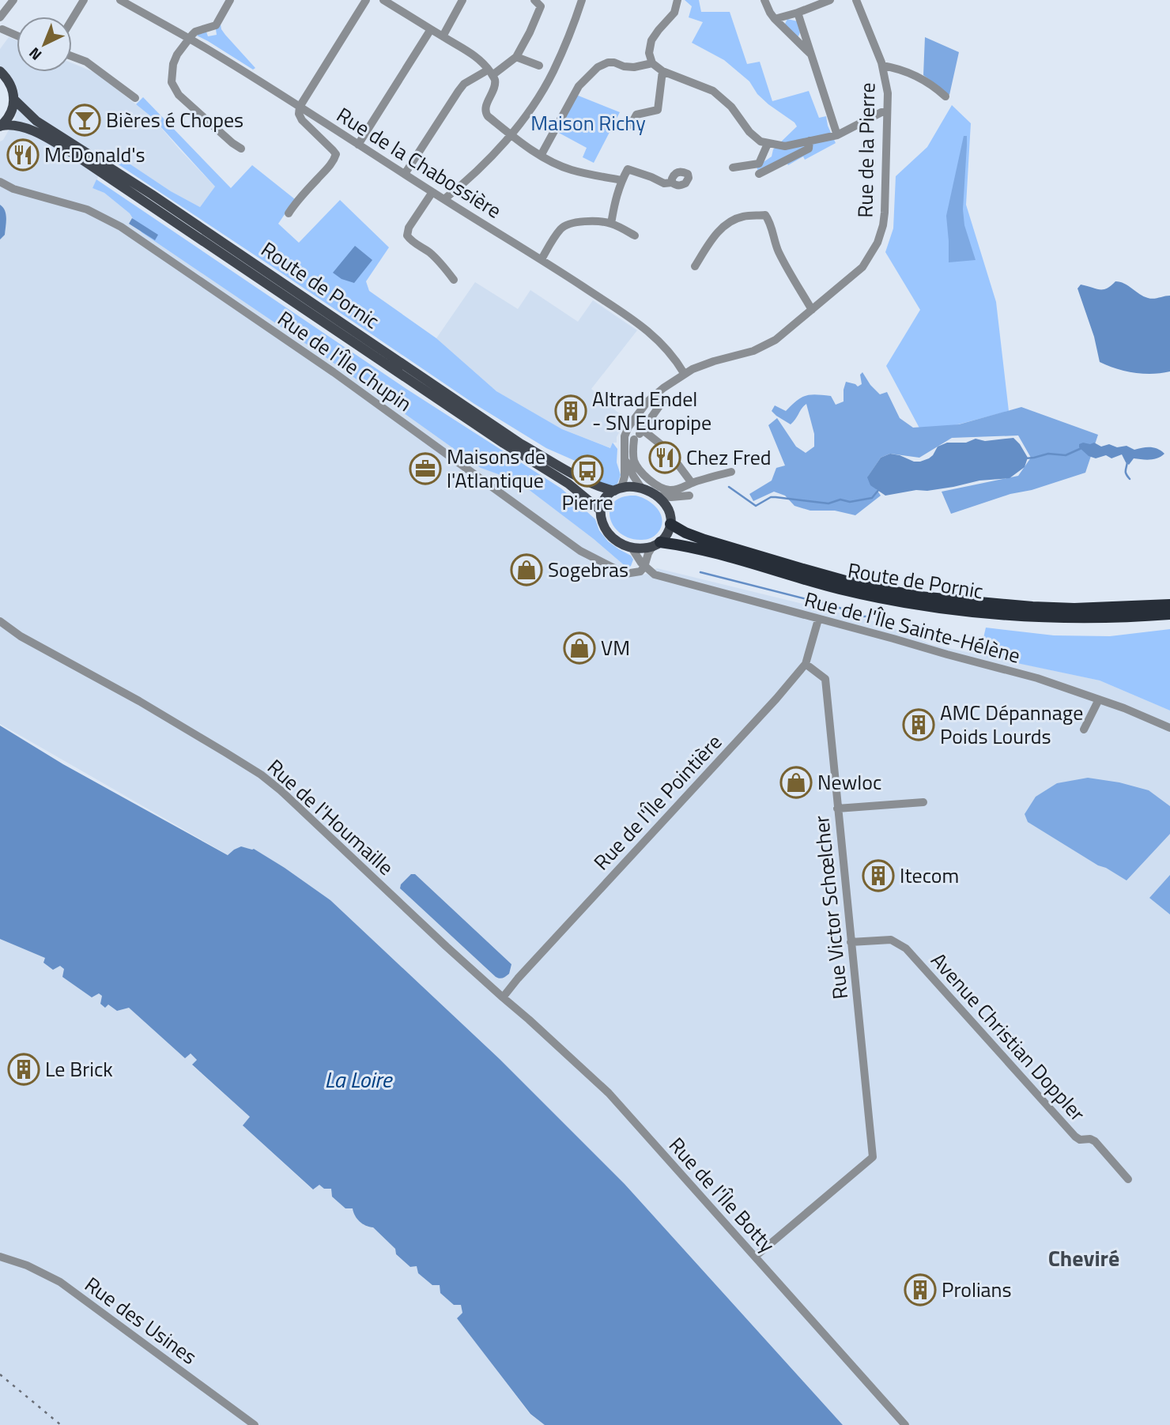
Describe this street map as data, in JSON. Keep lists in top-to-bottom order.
{
  "streets": {
    "highway": ["Route de Pornic"],
    "street": [
      "Rue de la Pierre",
      "Rue de la Chabossière",
      "Rue de l'Île Chupin",
      "Rue de l'Île Sainte-Hélène",
      "Rue de l'Île Pointière",
      "Rue de l'Houmaille",
      "Rue Victor Schœlcher",
      "Avenue Christian Doppler",
      "Rue de l'Île Botty",
      "Rue des Usines"
    ]
  },
  "crossings": [
    ["Rue de la Pierre", "Rue de la Chabossière"],
    ["Rue de la Pierre", "Route de Pornic"],
    ["Rue de l'Île Chupin", "Rue de l'Île Sainte-Hélène"],
    ["Rue de l'Île Sainte-Hélène", "Rue de l'Île Pointière"],
    ["Rue de l'Île Pointière", "Rue de l'Houmaille"],
    ["Rue de l'Île Pointière", "Rue Victor Schœlcher"],
    ["Rue de l'Île Pointière", "Rue de l'Île Botty"],
    ["Rue de l'Houmaille", "Rue de l'Île Botty"],
    ["Rue Victor Schœlcher", "Avenue Christian Doppler"],
    ["Rue Victor Schœlcher", "Rue de l'Île Botty"]
  ],
  "districts": ["Cheviré"],
  "water": ["La Loire"],
  "parks": ["Maison Richy"],
  "places": {
    "bar": ["Bières é Chopes"],
    "restaurant": ["McDonald's", "Chez Fred"],
    "building": [
      "Altrad Endel - SN Europipe",
      "AMC Dépannage Poids Lourds",
      "Itecom",
      "Le Brick",
      "Prolians"
    ],
    "office": ["Maisons de l'Atlantique"],
    "bus stop": ["Pierre"],
    "shop": ["Sogebras", "VM", "Newloc"]
  },
  "north": "bottom left"
}
